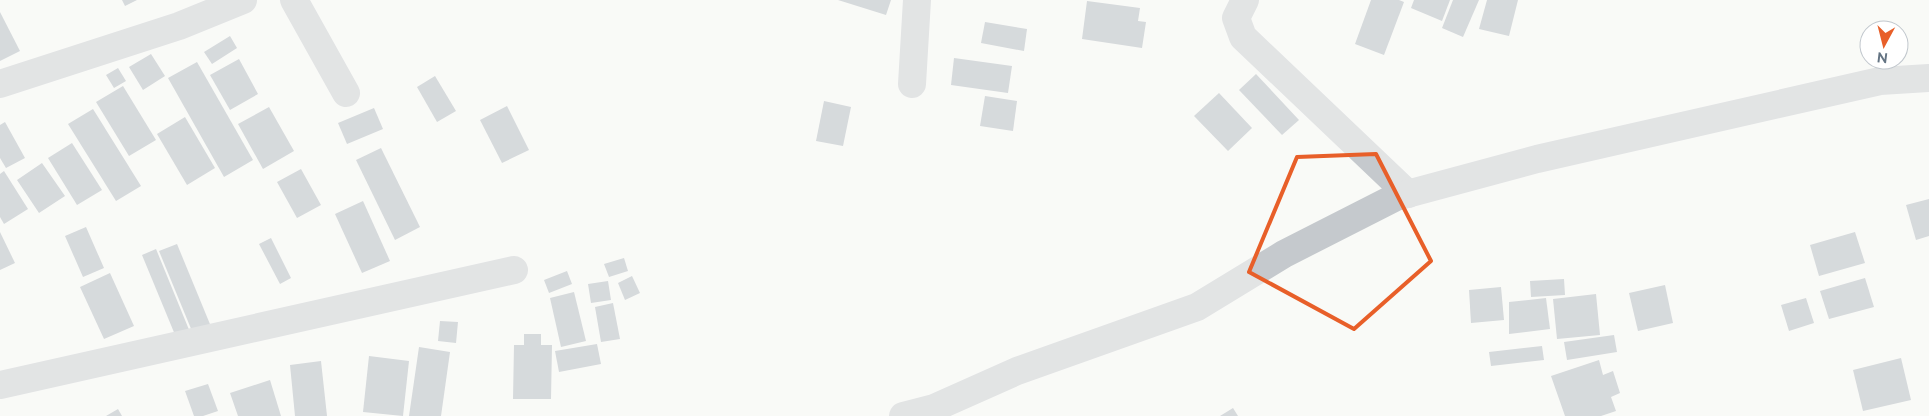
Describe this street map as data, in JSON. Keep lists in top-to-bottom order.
{
  "north": "bottom"
}
